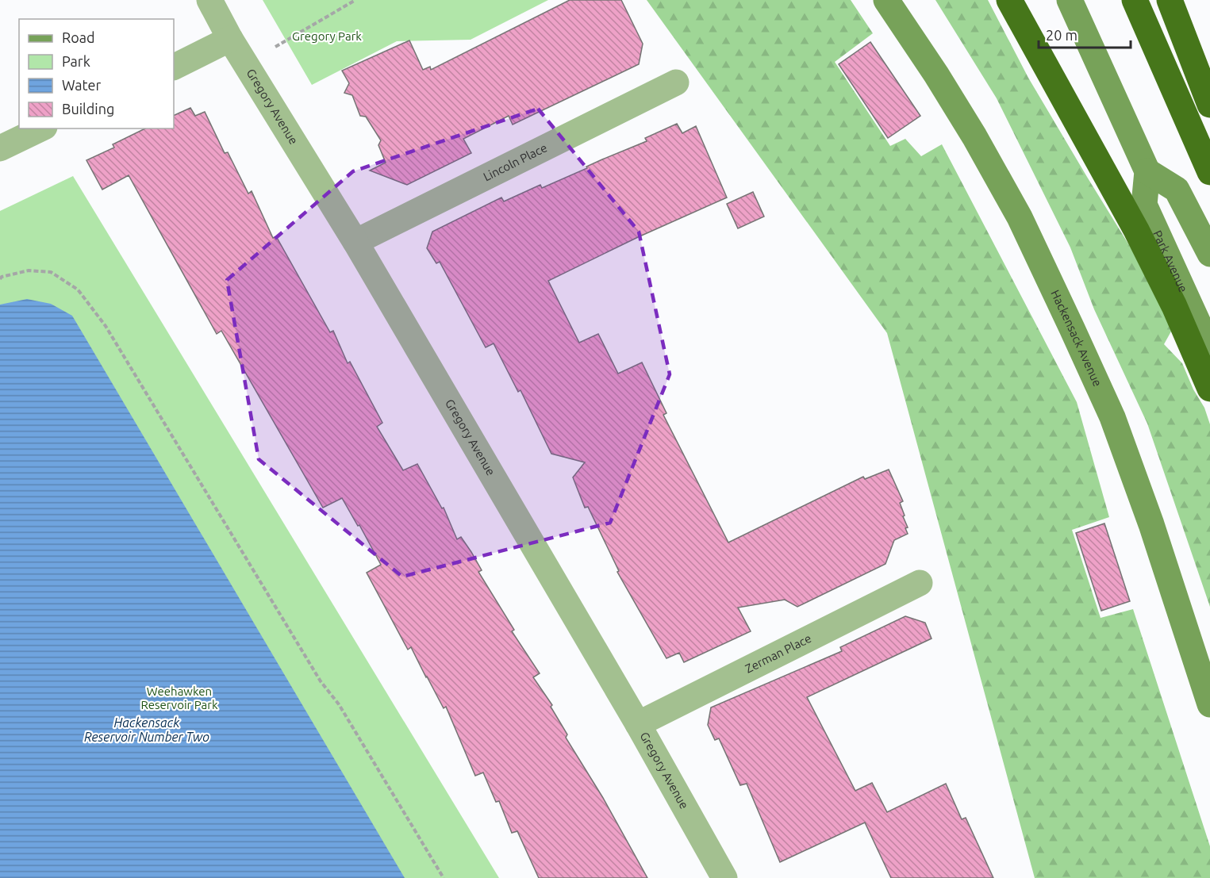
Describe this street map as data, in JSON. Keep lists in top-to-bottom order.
{
  "streets": {
    "main road": ["Park Avenue", "Hackensack Avenue"],
    "street": ["Gregory Avenue", "Lincoln Place", "Zerman Place"]
  },
  "crossings": [
    ["Gregory Avenue", "Lincoln Place"],
    ["Gregory Avenue", "Zerman Place"]
  ],
  "water": ["Hackensack Reservoir Number Two"],
  "parks": ["Gregory Park", "Weehawken Reservoir Park"],
  "legend": [
    "Road",
    "Park",
    "Water",
    "Building"
  ],
  "scale_bar": "20 m"
}
